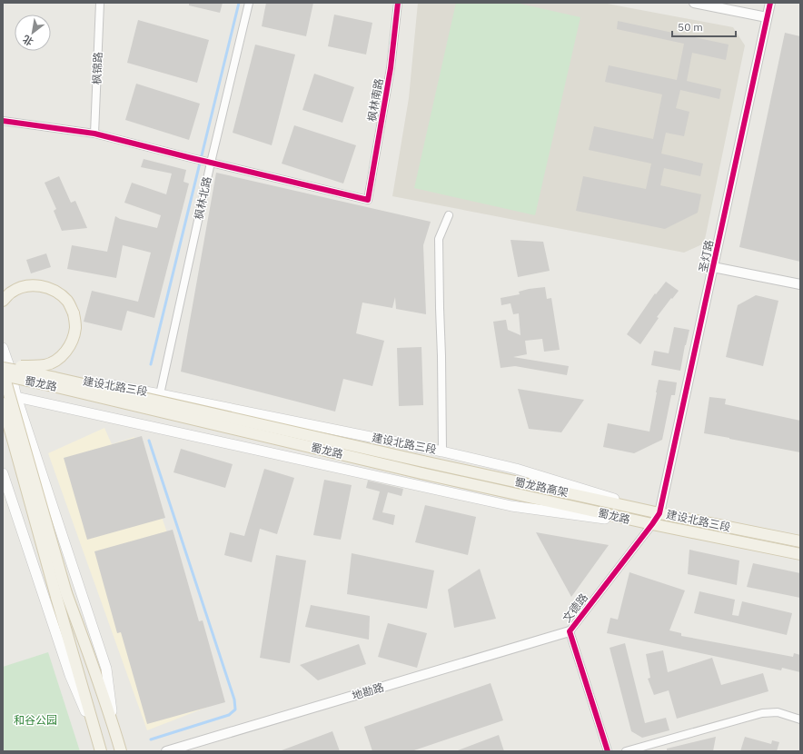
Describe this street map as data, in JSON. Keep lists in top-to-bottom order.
{
  "streets": {
    "main road": ["蜀龙路", "建设北路三段", "蜀龙路高架"],
    "street": [
      "枫锦路",
      "枫林南路",
      "枫林北路",
      "圣灯路",
      "文德路",
      "地勘路"
    ]
  },
  "crossings": [
    ["枫林南路", "枫林北路"],
    ["枫林北路", "建设北路三段"],
    ["圣灯路", "建设北路三段"],
    ["圣灯路", "蜀龙路高架"],
    ["圣灯路", "文德路"],
    ["蜀龙路", "建设北路三段"],
    ["蜀龙路", "蜀龙路高架"],
    ["蜀龙路", "文德路"],
    ["建设北路三段", "蜀龙路高架"],
    ["建设北路三段", "文德路"],
    ["蜀龙路高架", "文德路"],
    ["文德路", "地勘路"]
  ],
  "parks": ["和谷公园"],
  "scale_bar": "50 m",
  "north": "bottom left"
}
